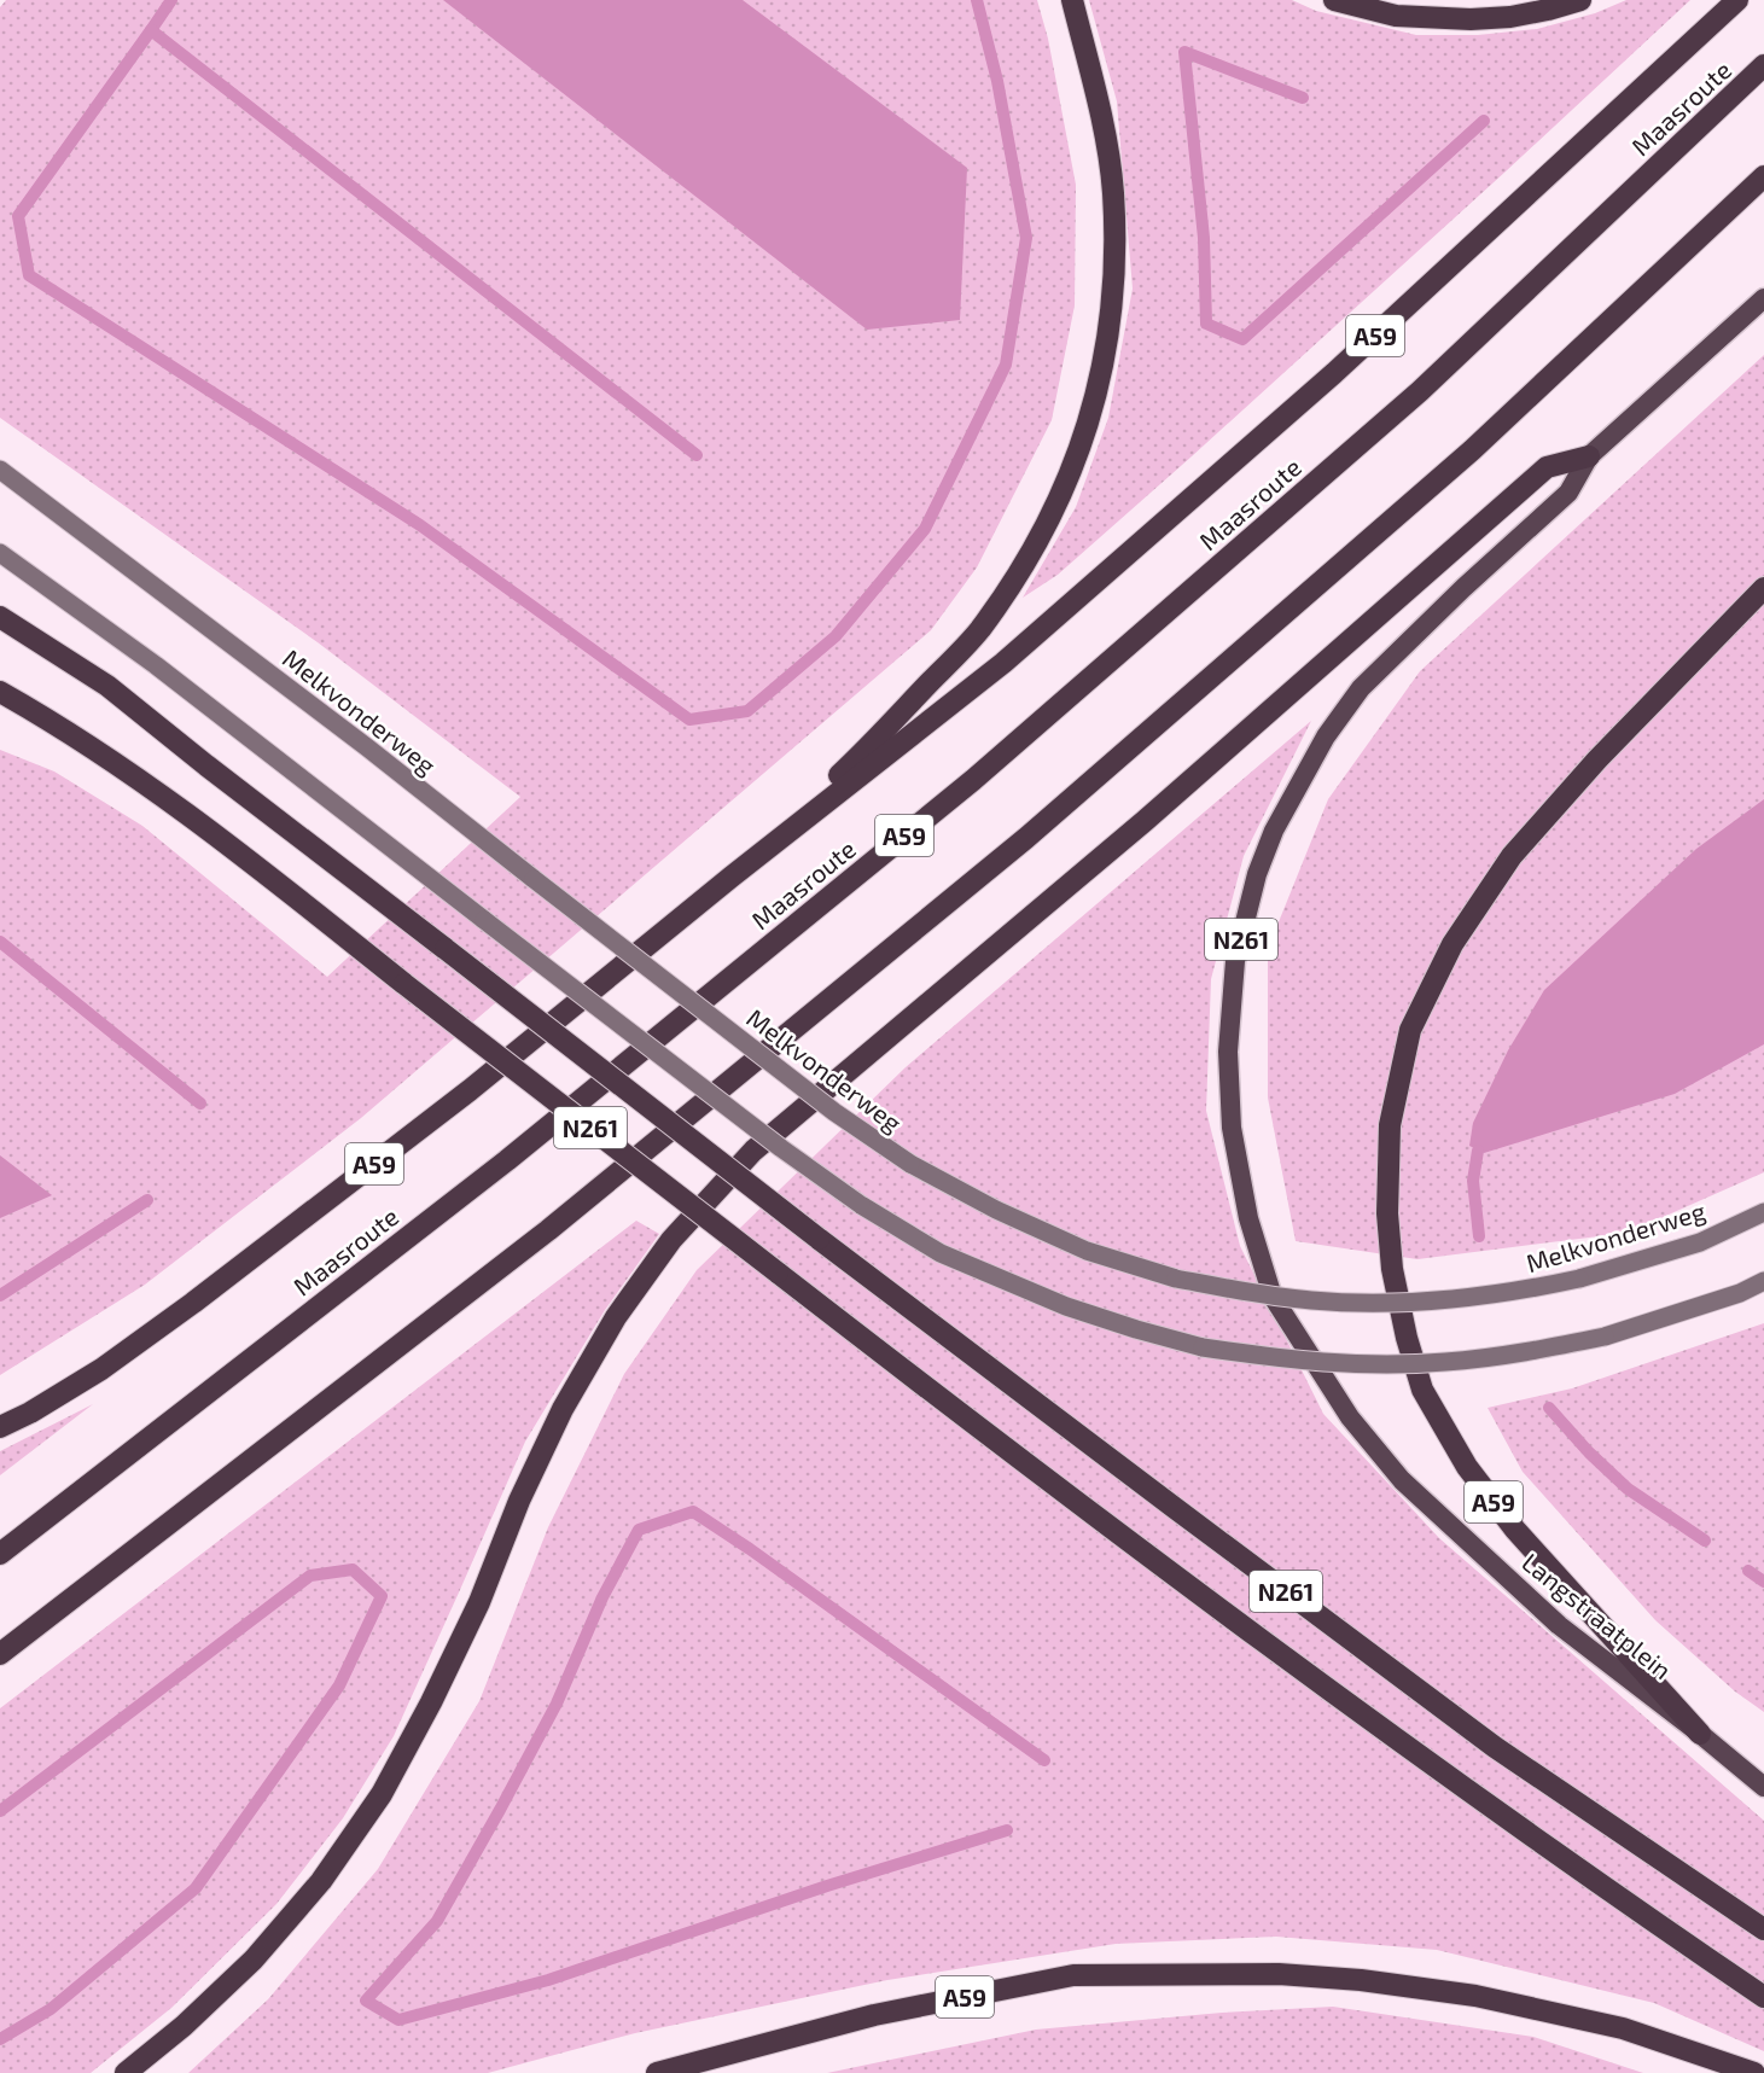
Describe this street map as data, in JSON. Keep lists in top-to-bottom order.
{
  "streets": {
    "highway": [
      "Maasroute",
      "A59",
      "N261",
      "Langstraatplein"
    ],
    "main road": ["Melkvonderweg"]
  },
  "crossings": [
    ["A59", "Langstraatplein"]
  ]
}
